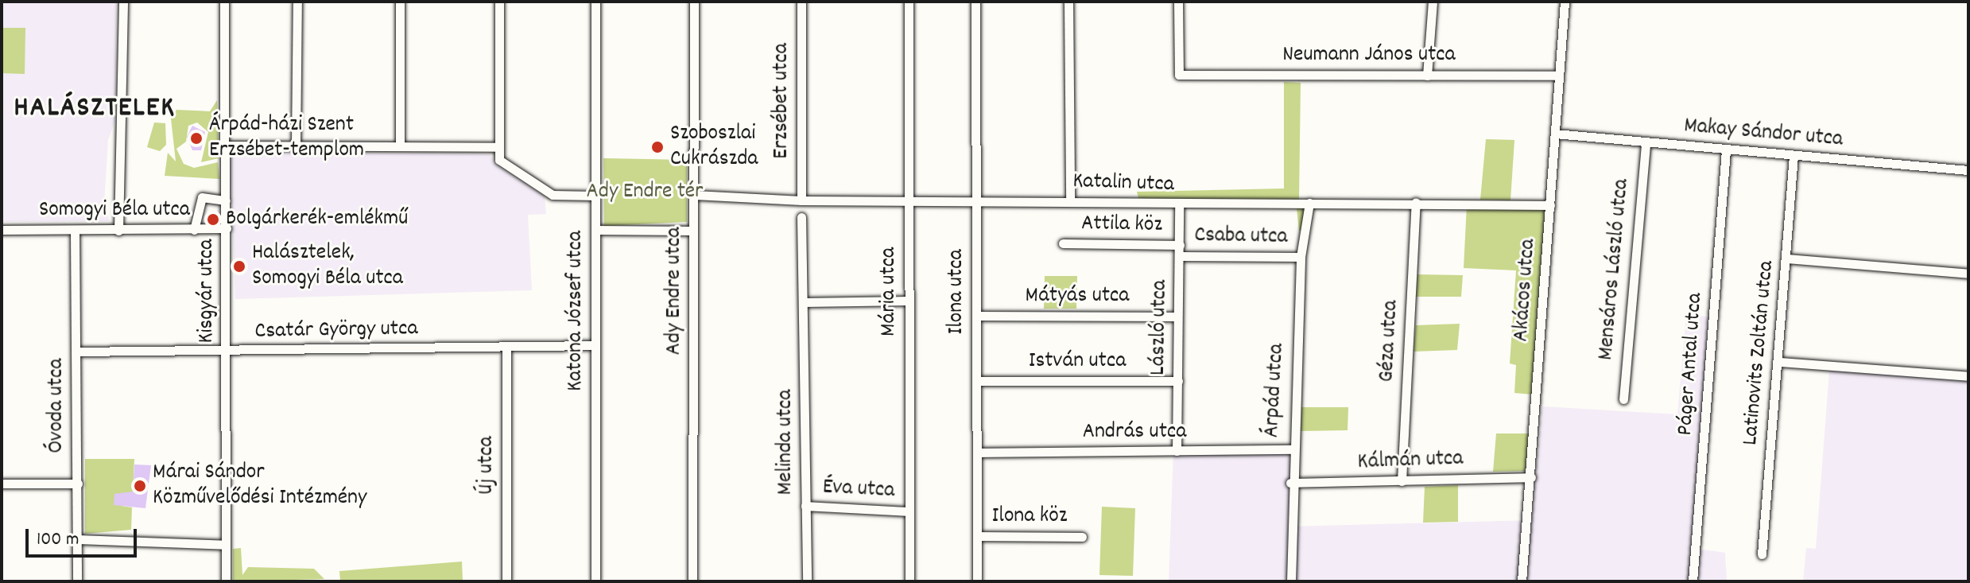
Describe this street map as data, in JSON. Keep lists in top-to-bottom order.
{
  "streets": {
    "street": [
      "Neumann János utca",
      "Erzsébet utca",
      "Makay Sándor utca",
      "Katalin utca",
      "Somogyi Béla utca",
      "Attila köz",
      "Csaba utca",
      "Mensáros László utca",
      "Akácos utca",
      "Kisgyár utca",
      "Ady Endre utca",
      "Mária utca",
      "Ilona utca",
      "Mátyás utca",
      "Katona József utca",
      "László utca",
      "Csatár György utca",
      "Géza utca",
      "Latinovits Zoltán utca",
      "István utca",
      "Páger Antal utca",
      "Árpád utca",
      "Óvoda utca",
      "András utca",
      "Melinda utca",
      "Kálmán utca",
      "Új utca",
      "Éva utca",
      "Ilona köz"
    ]
  },
  "crossings": [
    ["Neumann János utca", "Akácos utca"],
    ["Erzsébet utca", "Katalin utca"],
    ["Makay Sándor utca", "Mensáros László utca"],
    ["Makay Sándor utca", "Akácos utca"],
    ["Makay Sándor utca", "Latinovits Zoltán utca"],
    ["Makay Sándor utca", "Páger Antal utca"],
    ["Katalin utca", "Akácos utca"],
    ["Katalin utca", "Ady Endre utca"],
    ["Katalin utca", "Mária utca"],
    ["Katalin utca", "Ilona utca"],
    ["Katalin utca", "László utca"],
    ["Katalin utca", "Géza utca"],
    ["Katalin utca", "Árpád utca"],
    ["Somogyi Béla utca", "Kisgyár utca"],
    ["Somogyi Béla utca", "Óvoda utca"],
    ["Attila köz", "László utca"],
    ["Csaba utca", "László utca"],
    ["Csaba utca", "Árpád utca"],
    ["Akácos utca", "Kálmán utca"],
    ["Kisgyár utca", "Csatár György utca"],
    ["Mária utca", "Éva utca"],
    ["Ilona utca", "Mátyás utca"],
    ["Ilona utca", "István utca"],
    ["Ilona utca", "András utca"],
    ["Ilona utca", "Ilona köz"],
    ["Mátyás utca", "László utca"],
    ["Katona József utca", "Csatár György utca"],
    ["László utca", "István utca"],
    ["László utca", "András utca"],
    ["Csatár György utca", "Óvoda utca"],
    ["Csatár György utca", "Új utca"],
    ["Géza utca", "Kálmán utca"],
    ["Árpád utca", "András utca"],
    ["Árpád utca", "Kálmán utca"],
    ["Melinda utca", "Éva utca"]
  ],
  "districts": ["HALÁSZTELEK"],
  "parks": ["Ady Endre tér"],
  "places": [
    "Árpád-házi Szent Erzsébet-templom",
    "Szoboszlai Cukrászda",
    "Bolgárkerék-emlékmű",
    "Halásztelek, Somogyi Béla utca",
    "Márai Sándor Közművelődési Intézmény"
  ],
  "scale_bar": "100 m"
}
